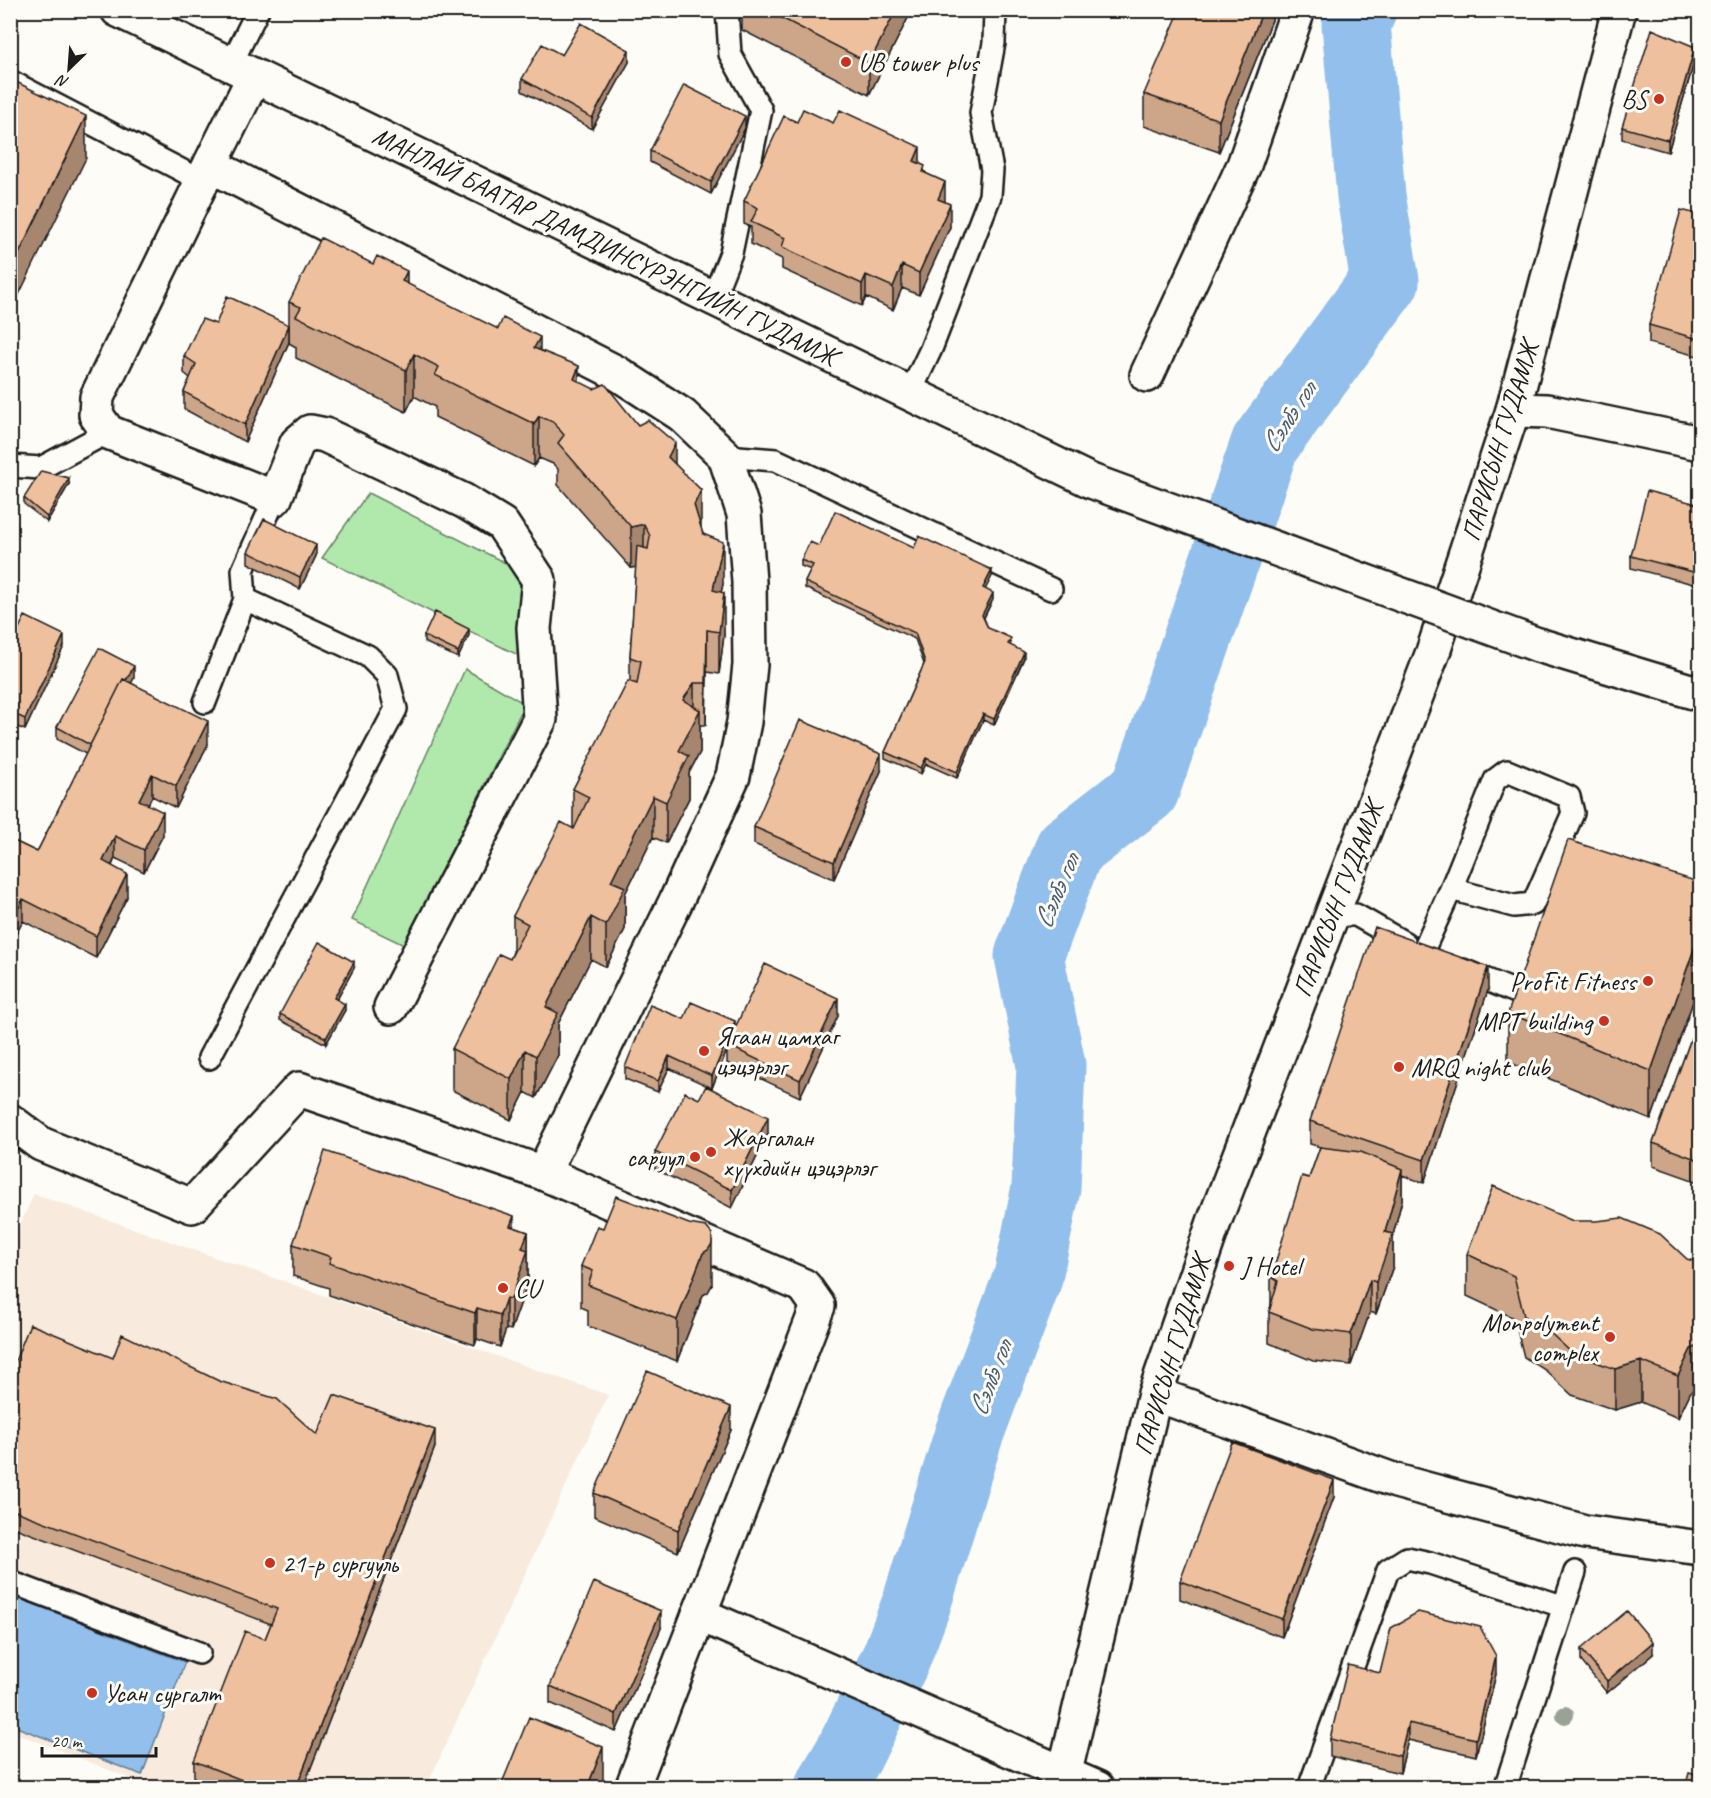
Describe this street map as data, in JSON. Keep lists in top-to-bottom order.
{
  "streets": {
    "street": ["МАНЛАЙ БААТАР ДАМДИНСҮРЭНГИЙН ГУДАМЖ", "ПАРИСЫН ГУДАМЖ"]
  },
  "water": ["Сэлбэ гол"],
  "places": [
    "UB tower plus",
    "BS",
    "ProFit Fitness",
    "MPT building",
    "Ягаан цамхаг цэцэрлэг",
    "MRQ night club",
    "Жаргалан хүүхдийн цэцэрлэг",
    "саруул",
    "J Hotel",
    "CU",
    "Monpolyment complex",
    "21-р сургууль",
    "Усан сургалт"
  ],
  "scale_bar": "20 m",
  "north": "bottom left"
}
